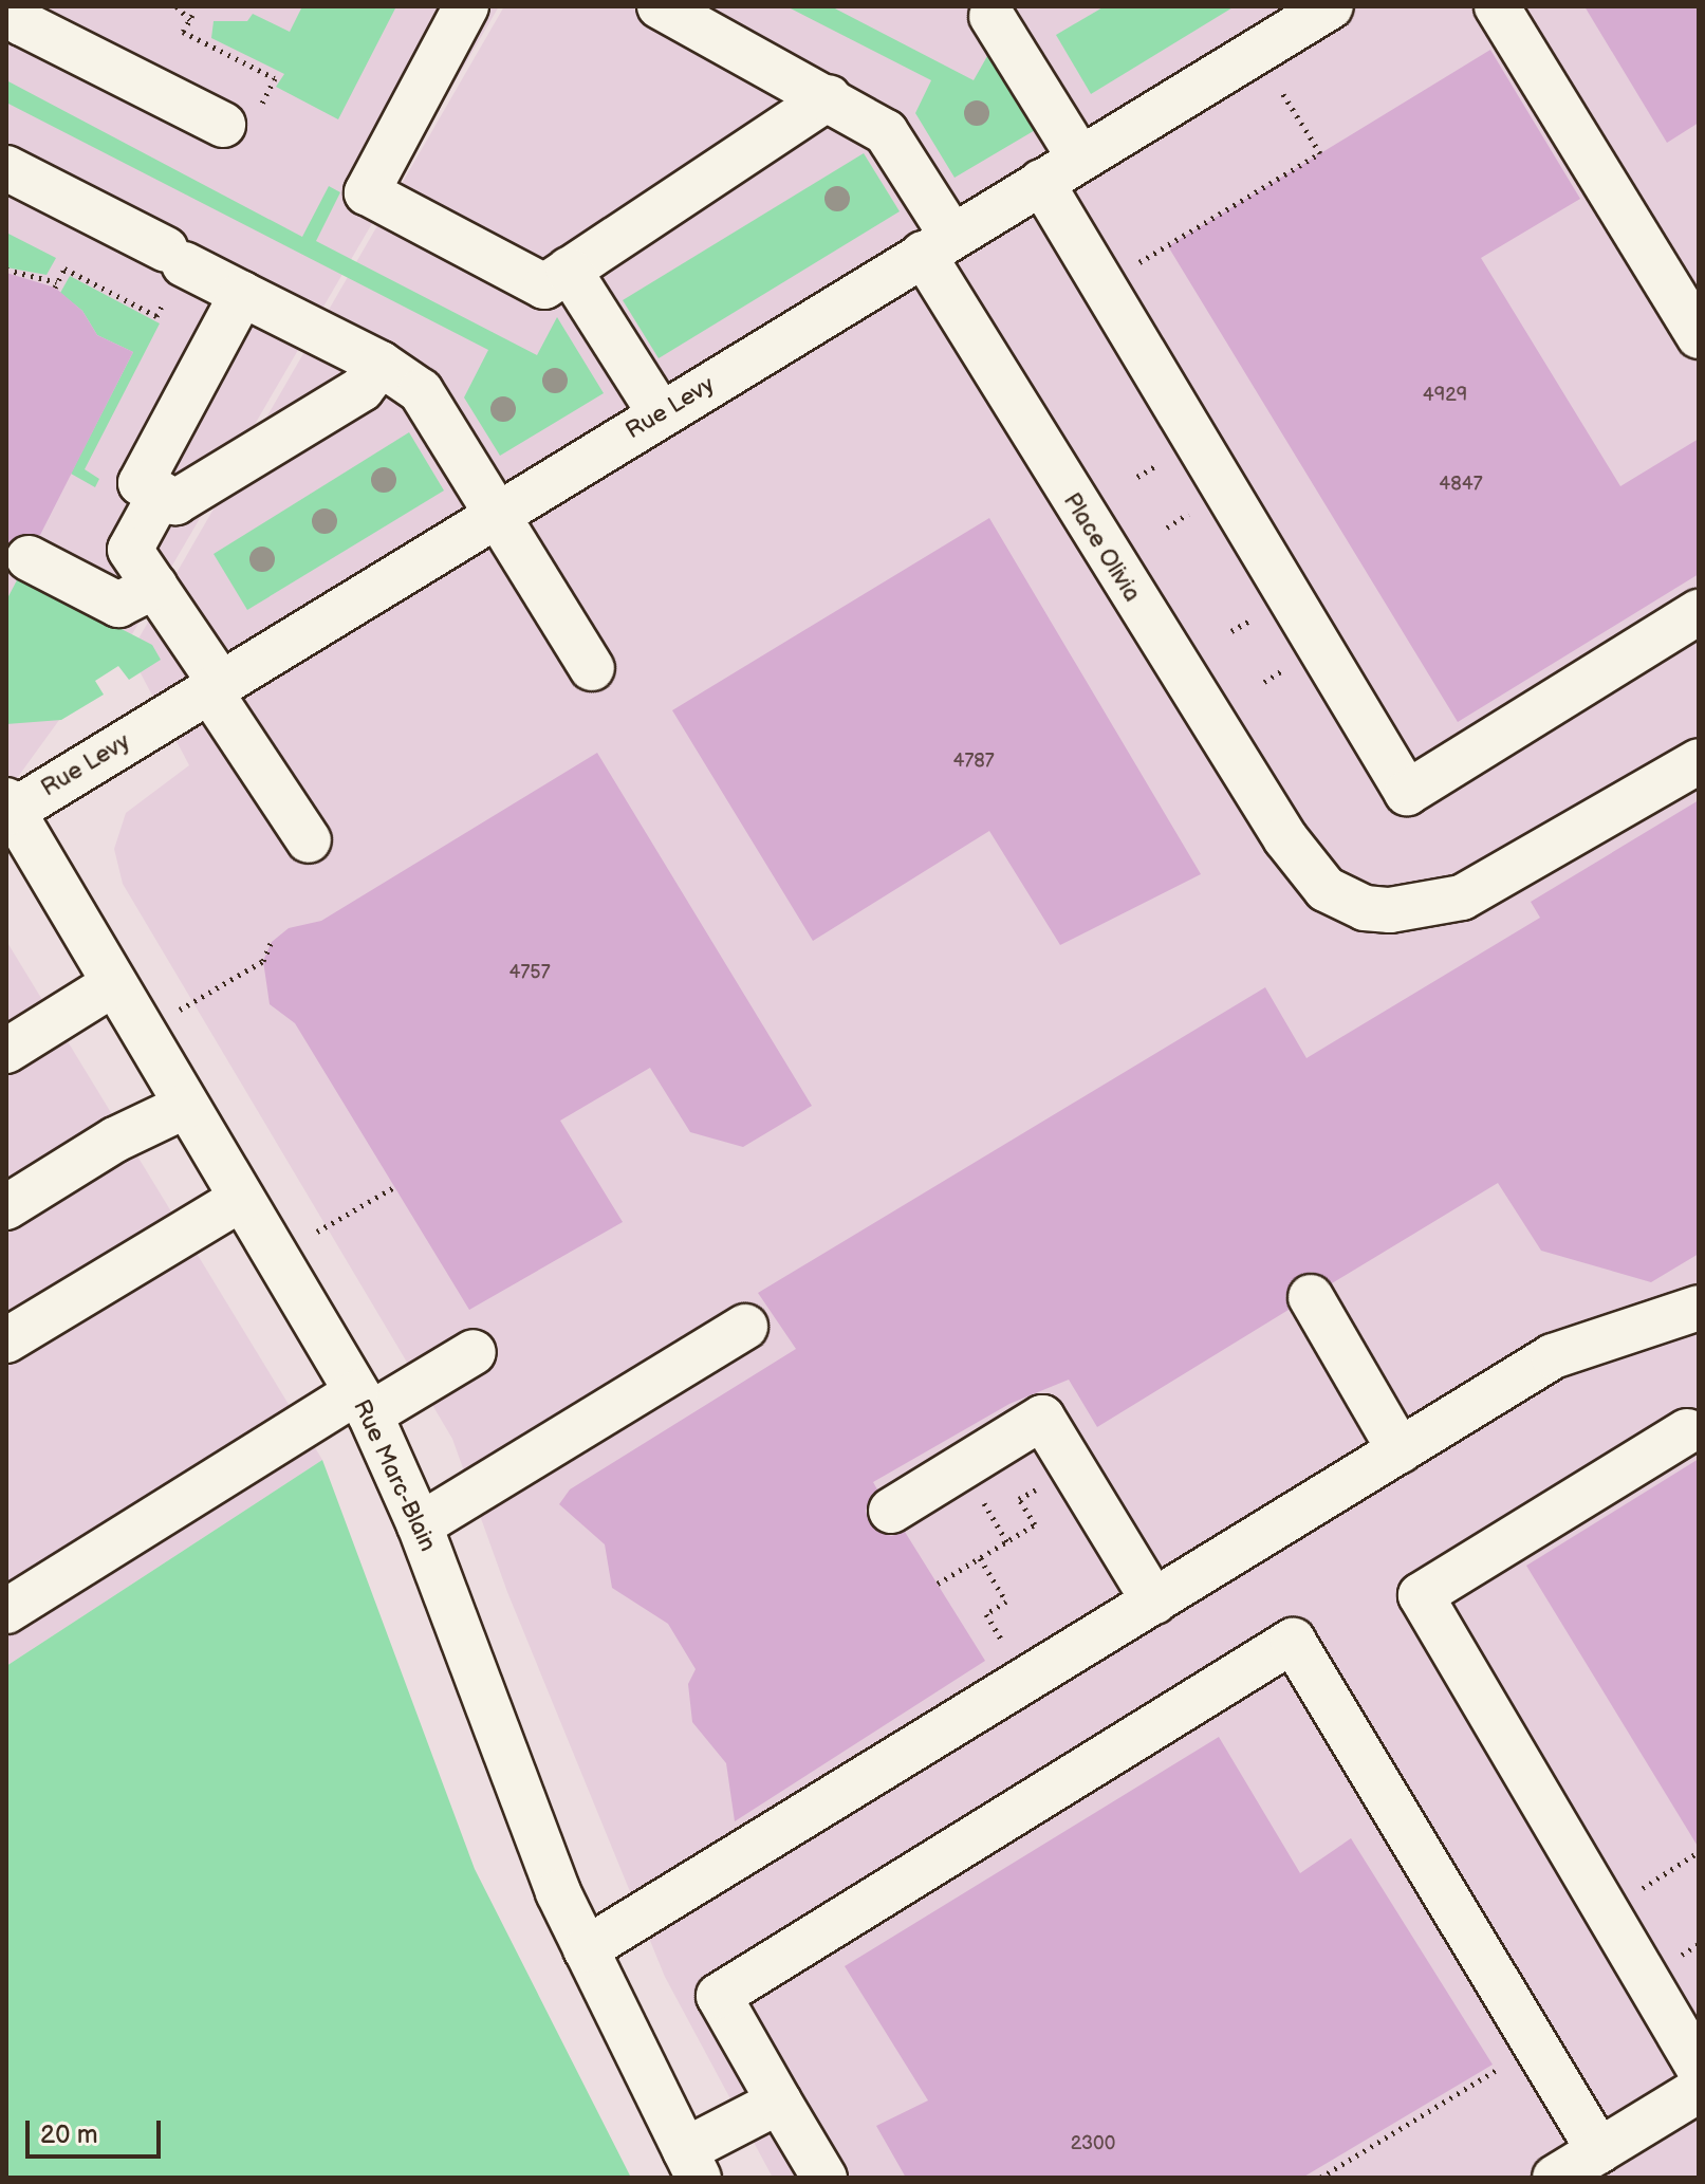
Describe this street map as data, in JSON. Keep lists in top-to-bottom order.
{
  "streets": {
    "street": ["Rue Levy", "Place Olivia", "Rue Marc-Blain"]
  },
  "crossings": [
    ["Rue Levy", "Place Olivia"],
    ["Rue Levy", "Rue Marc-Blain"]
  ],
  "house_numbers": [
    "4929",
    "4847",
    "4787",
    "4757",
    "2300"
  ],
  "scale_bar": "20 m"
}
